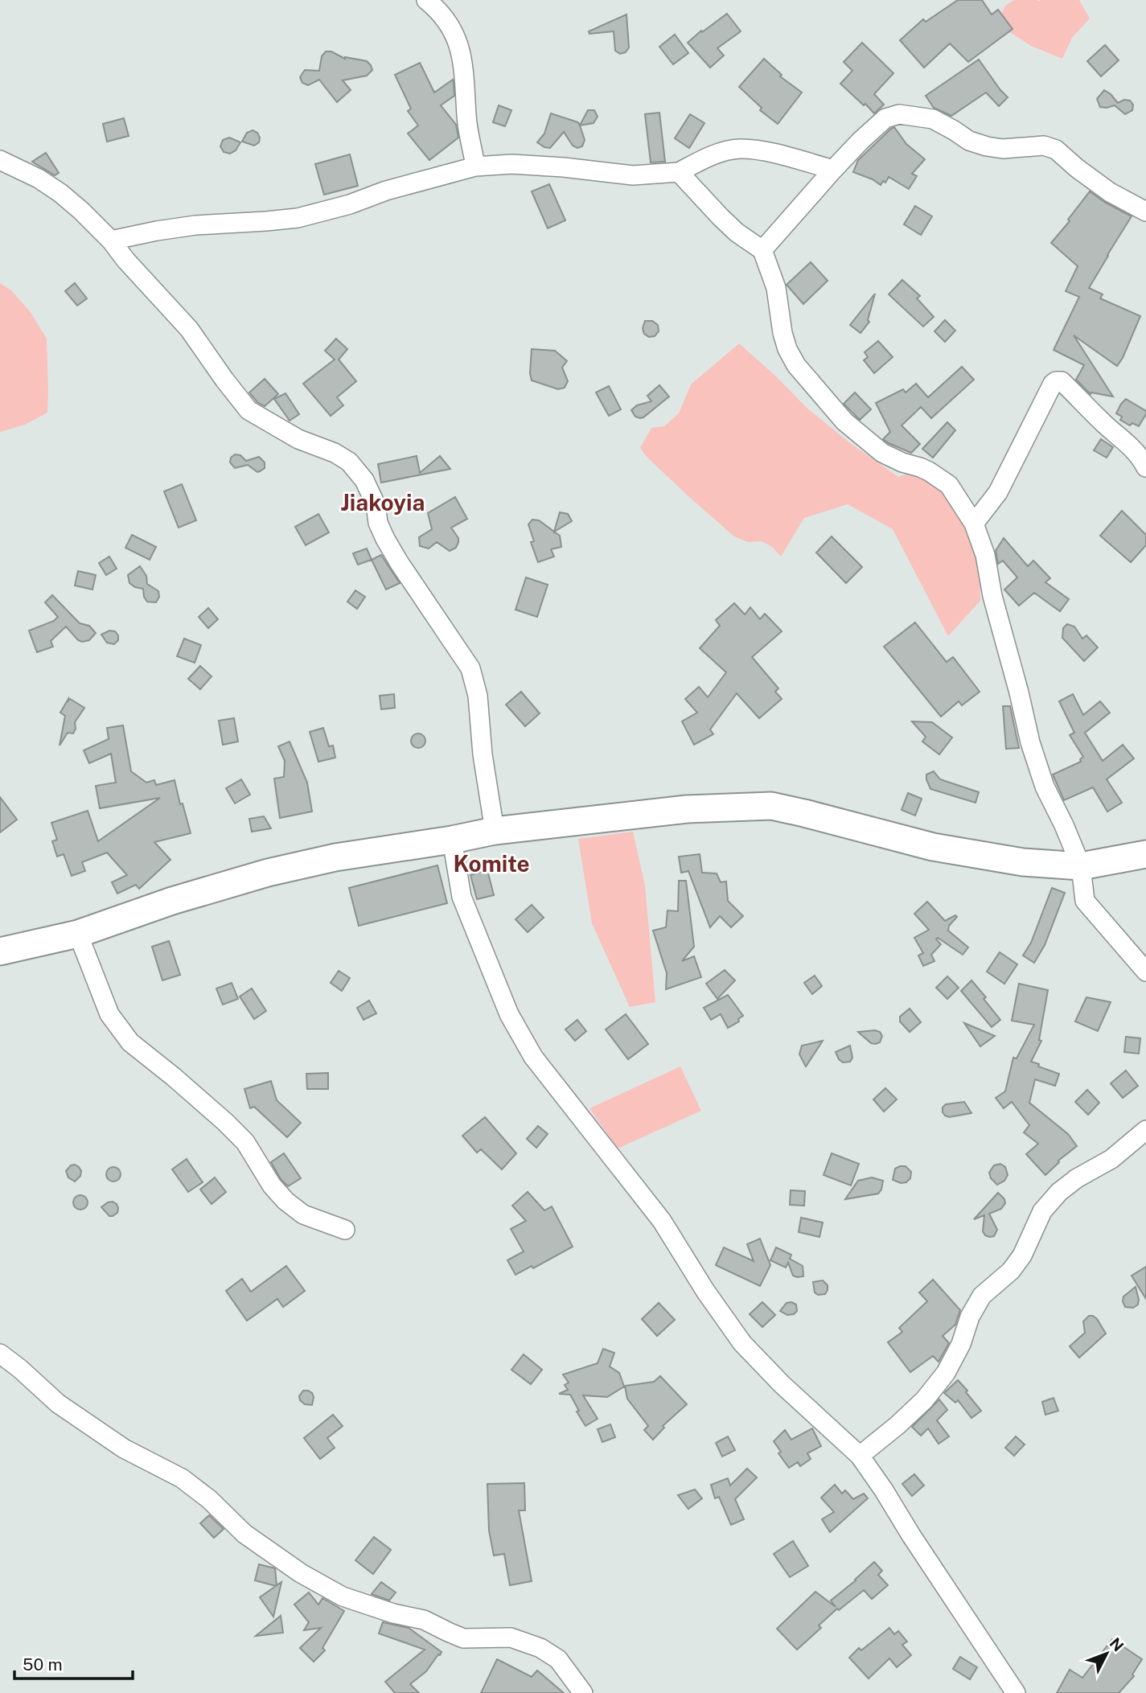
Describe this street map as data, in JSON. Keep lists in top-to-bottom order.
{
  "districts": ["Jiakoyia", "Komite"],
  "scale_bar": "50 m",
  "north": "top right"
}
